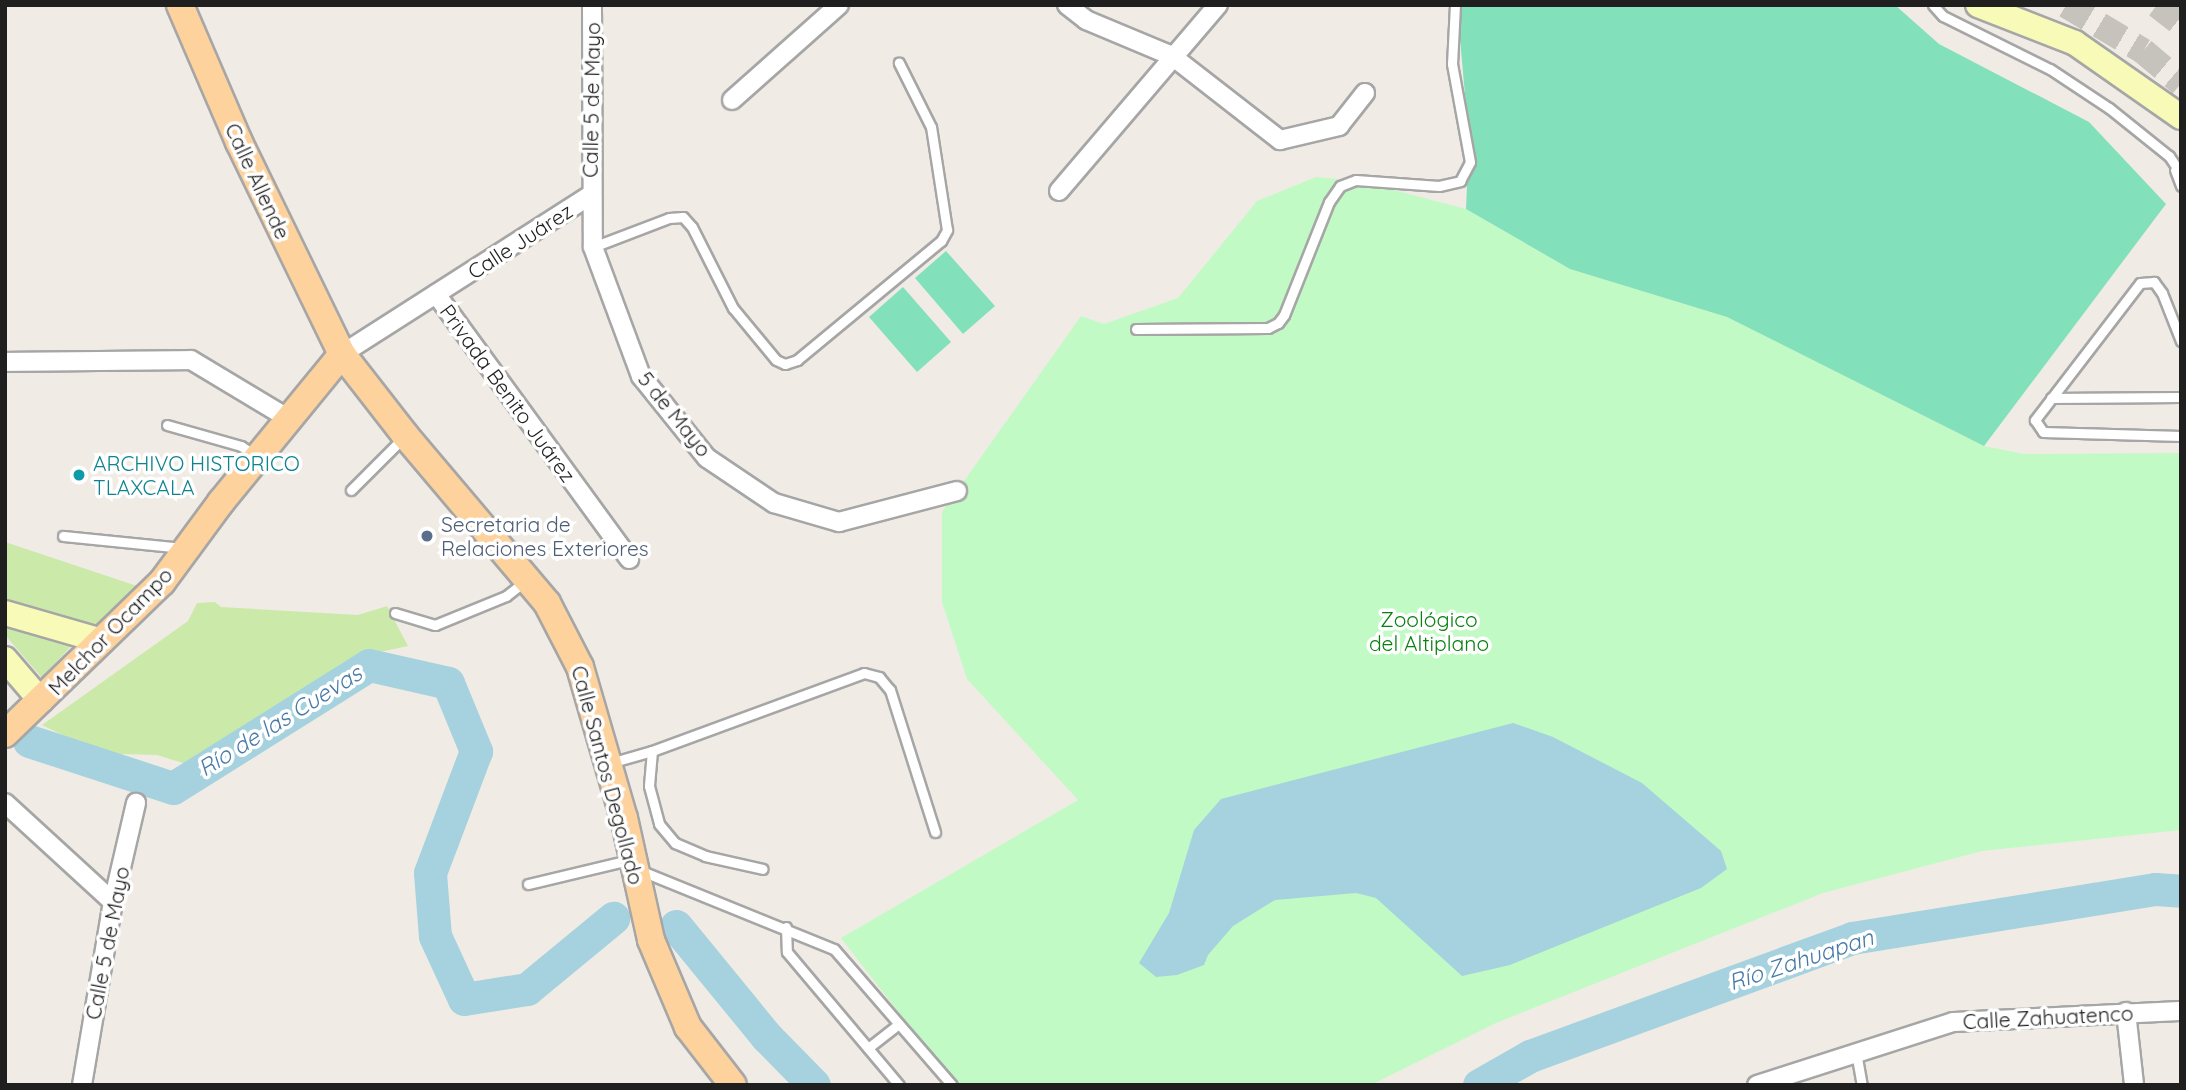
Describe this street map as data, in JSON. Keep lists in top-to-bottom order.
{
  "streets": {
    "main road": ["Calle Allende", "Melchor Ocampo", "Calle Santos Degollado"],
    "street": [
      "Calle 5 de Mayo",
      "Calle Juárez",
      "Privada Benito Juárez",
      "5 de Mayo",
      "Calle Zahuatenco"
    ]
  },
  "crossings": [
    ["Calle 5 de Mayo", "Calle Juárez"],
    ["Calle 5 de Mayo", "5 de Mayo"],
    ["Calle Allende", "Calle Juárez"],
    ["Calle Allende", "Melchor Ocampo"],
    ["Calle Allende", "Calle Santos Degollado"],
    ["Calle Juárez", "Privada Benito Juárez"],
    ["Calle Juárez", "5 de Mayo"],
    ["Calle Juárez", "Melchor Ocampo"],
    ["Calle Juárez", "Calle Santos Degollado"],
    ["Melchor Ocampo", "Calle Santos Degollado"]
  ],
  "water": ["Río de las Cuevas", "Río Zahuapan"],
  "parks": ["Zoológico del Altiplano"],
  "places": ["ARCHIVO HISTORICO TLAXCALA", "Secretaria de Relaciones Exteriores"]
}
